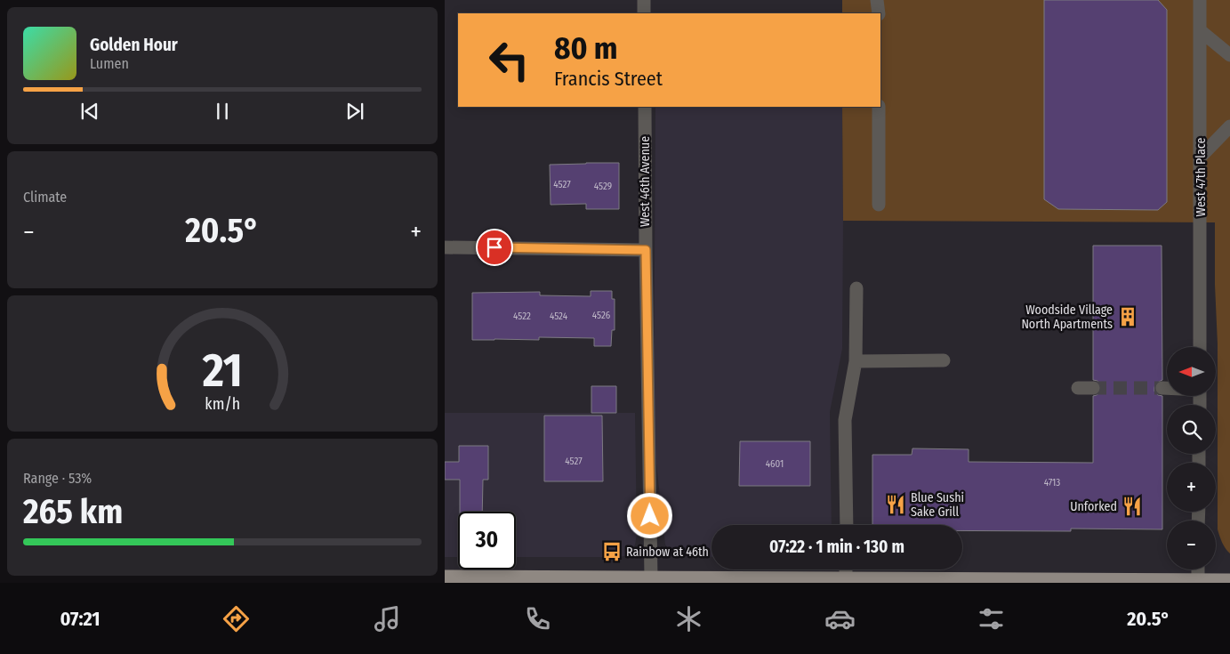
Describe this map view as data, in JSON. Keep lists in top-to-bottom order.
{
  "streets": {
    "street": ["West 47th Place", "West 46th Avenue"]
  },
  "places": {
    "building": ["Woodside Village North Apartments"],
    "restaurant": ["Blue Sushi Sake Grill", "Unforked"],
    "bus stop": ["Rainbow at 46th"]
  },
  "house_numbers": [
    "4527",
    "4529",
    "4526",
    "4522",
    "4524",
    "4527",
    "4601",
    "4713"
  ],
  "north": "left",
  "page": {
    "turn": ["80 m", "Francis Street"],
    "song": ["Golden Hour", "Lumen"],
    "tile": [
      "Climate",
      ["Range · 53%", "265 km"]
    ],
    "heat": ["−", "20.5°", "+"],
    "map_buttons": ["+", "−"],
    "limit": "30",
    "trip": "07:22 · 1 min · 130 m",
    "tabs": ["07:21", "20.5°"],
    "gauge": ["21", "km/h"]
  }
}
